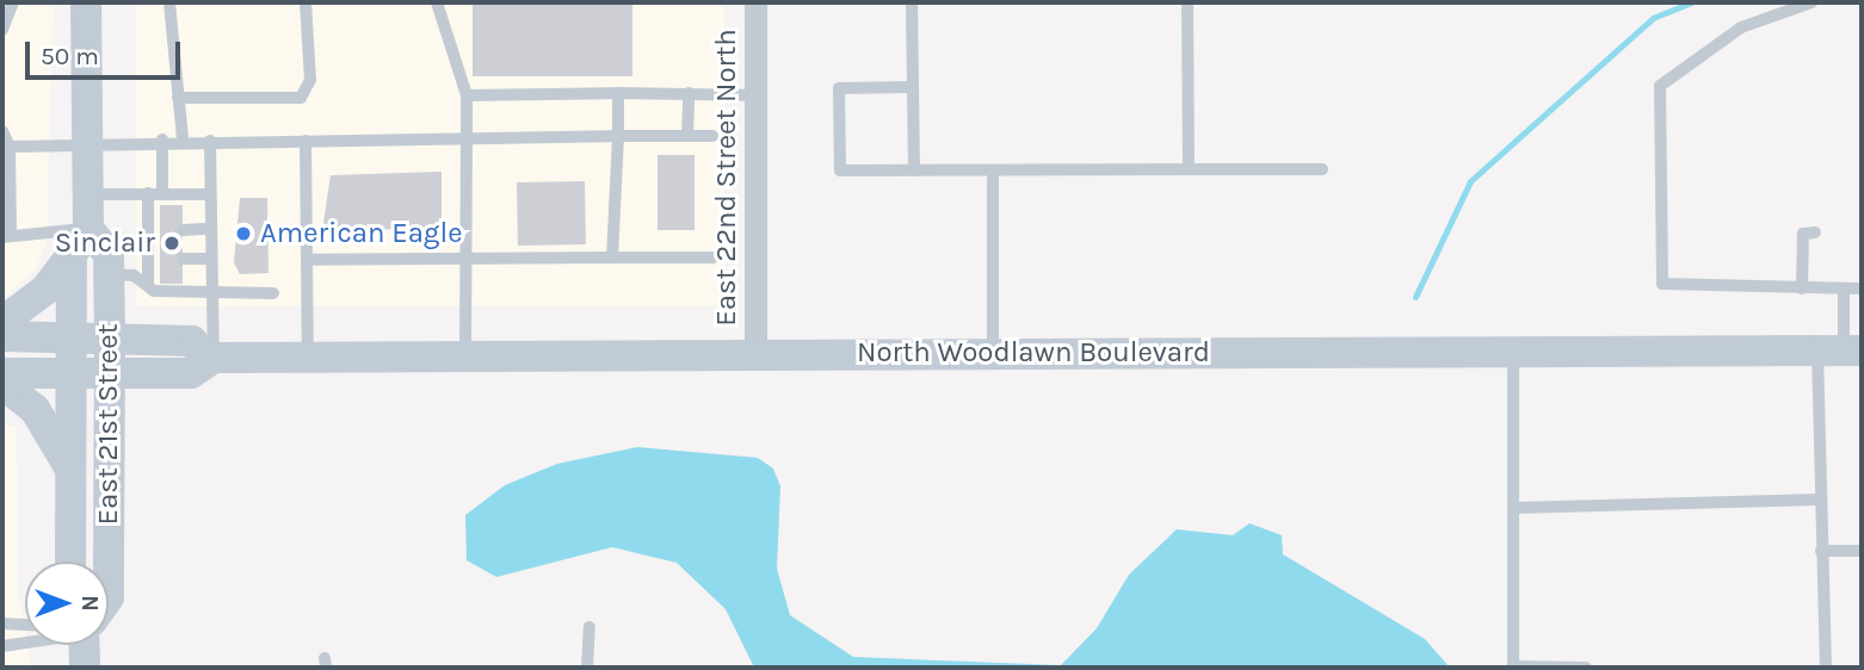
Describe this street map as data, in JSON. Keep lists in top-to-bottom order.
{
  "streets": {
    "main road": ["North Woodlawn Boulevard", "East 21st Street"],
    "street": ["East 22nd Street North"]
  },
  "crossings": [
    ["East 22nd Street North", "North Woodlawn Boulevard"],
    ["North Woodlawn Boulevard", "East 21st Street"]
  ],
  "places": ["American Eagle", "Sinclair"],
  "scale_bar": "50 m",
  "north": "right"
}
